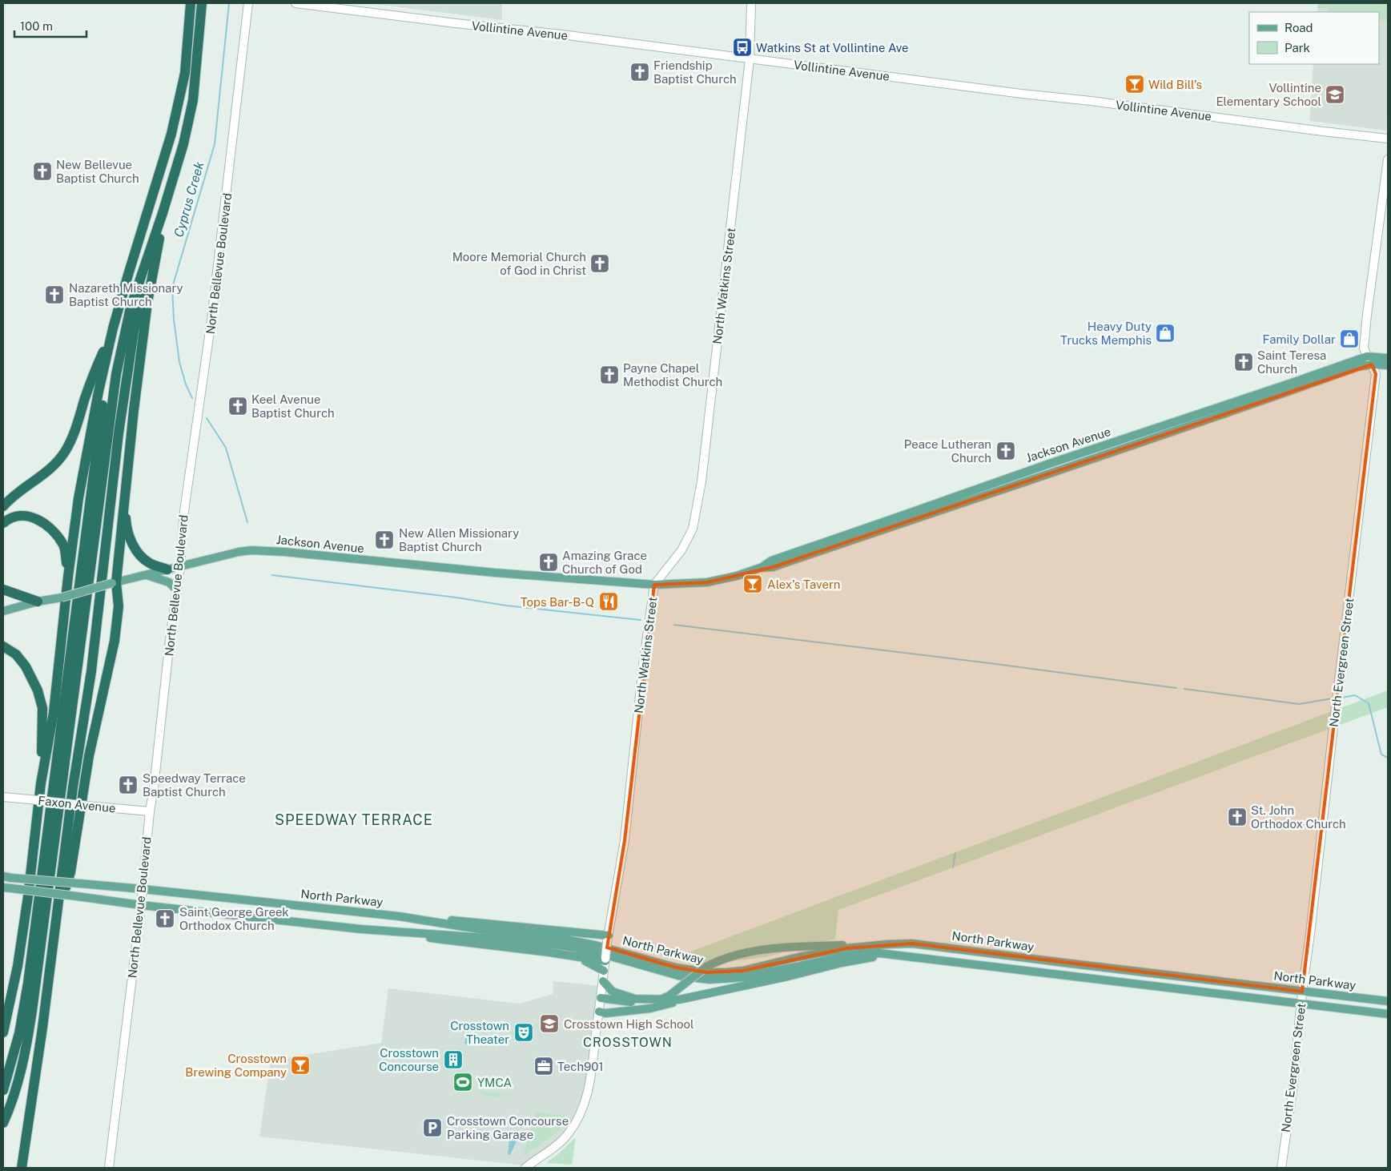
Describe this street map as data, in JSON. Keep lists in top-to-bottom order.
{
  "streets": {
    "main road": ["Jackson Avenue", "North Parkway"],
    "street": [
      "Vollintine Avenue",
      "North Bellevue Boulevard",
      "North Watkins Street",
      "North Evergreen Street",
      "Faxon Avenue"
    ]
  },
  "crossings": [
    ["Vollintine Avenue", "North Watkins Street"],
    ["North Bellevue Boulevard", "Jackson Avenue"],
    ["North Bellevue Boulevard", "Faxon Avenue"],
    ["North Bellevue Boulevard", "North Parkway"],
    ["North Watkins Street", "Jackson Avenue"],
    ["Jackson Avenue", "North Evergreen Street"],
    ["North Evergreen Street", "North Parkway"]
  ],
  "districts": ["SPEEDWAY TERRACE", "CROSSTOWN"],
  "water": ["Cyprus Creek"],
  "places": {
    "bus stop": ["Watkins St at Vollintine Ave"],
    "church": [
      "Friendship Baptist Church",
      "New Bellevue Baptist Church",
      "Moore Memorial Church of God in Christ",
      "Nazareth Missionary Baptist Church",
      "Saint Teresa Church",
      "Payne Chapel Methodist Church",
      "Keel Avenue Baptist Church",
      "Peace Lutheran Church",
      "New Allen Missionary Baptist Church",
      "Amazing Grace Church of God",
      "Speedway Terrace Baptist Church",
      "St. John Orthodox Church",
      "Saint George Greek Orthodox Church"
    ],
    "bar": ["Wild Bill’s", "Alex’s Tavern", "Crosstown Brewing Company"],
    "school or university": ["Vollintine Elementary School", "Crosstown High School"],
    "shop": ["Heavy Duty Trucks Memphis", "Family Dollar"],
    "restaurant": ["Tops Bar-B-Q"],
    "theatre": ["Crosstown Theater"],
    "building": ["Crosstown Concourse"],
    "office": ["Tech901"],
    "sports": ["YMCA"],
    "parking": ["Crosstown Concourse Parking Garage"]
  },
  "legend": ["Road", "Park"],
  "scale_bar": "100 m"
}
